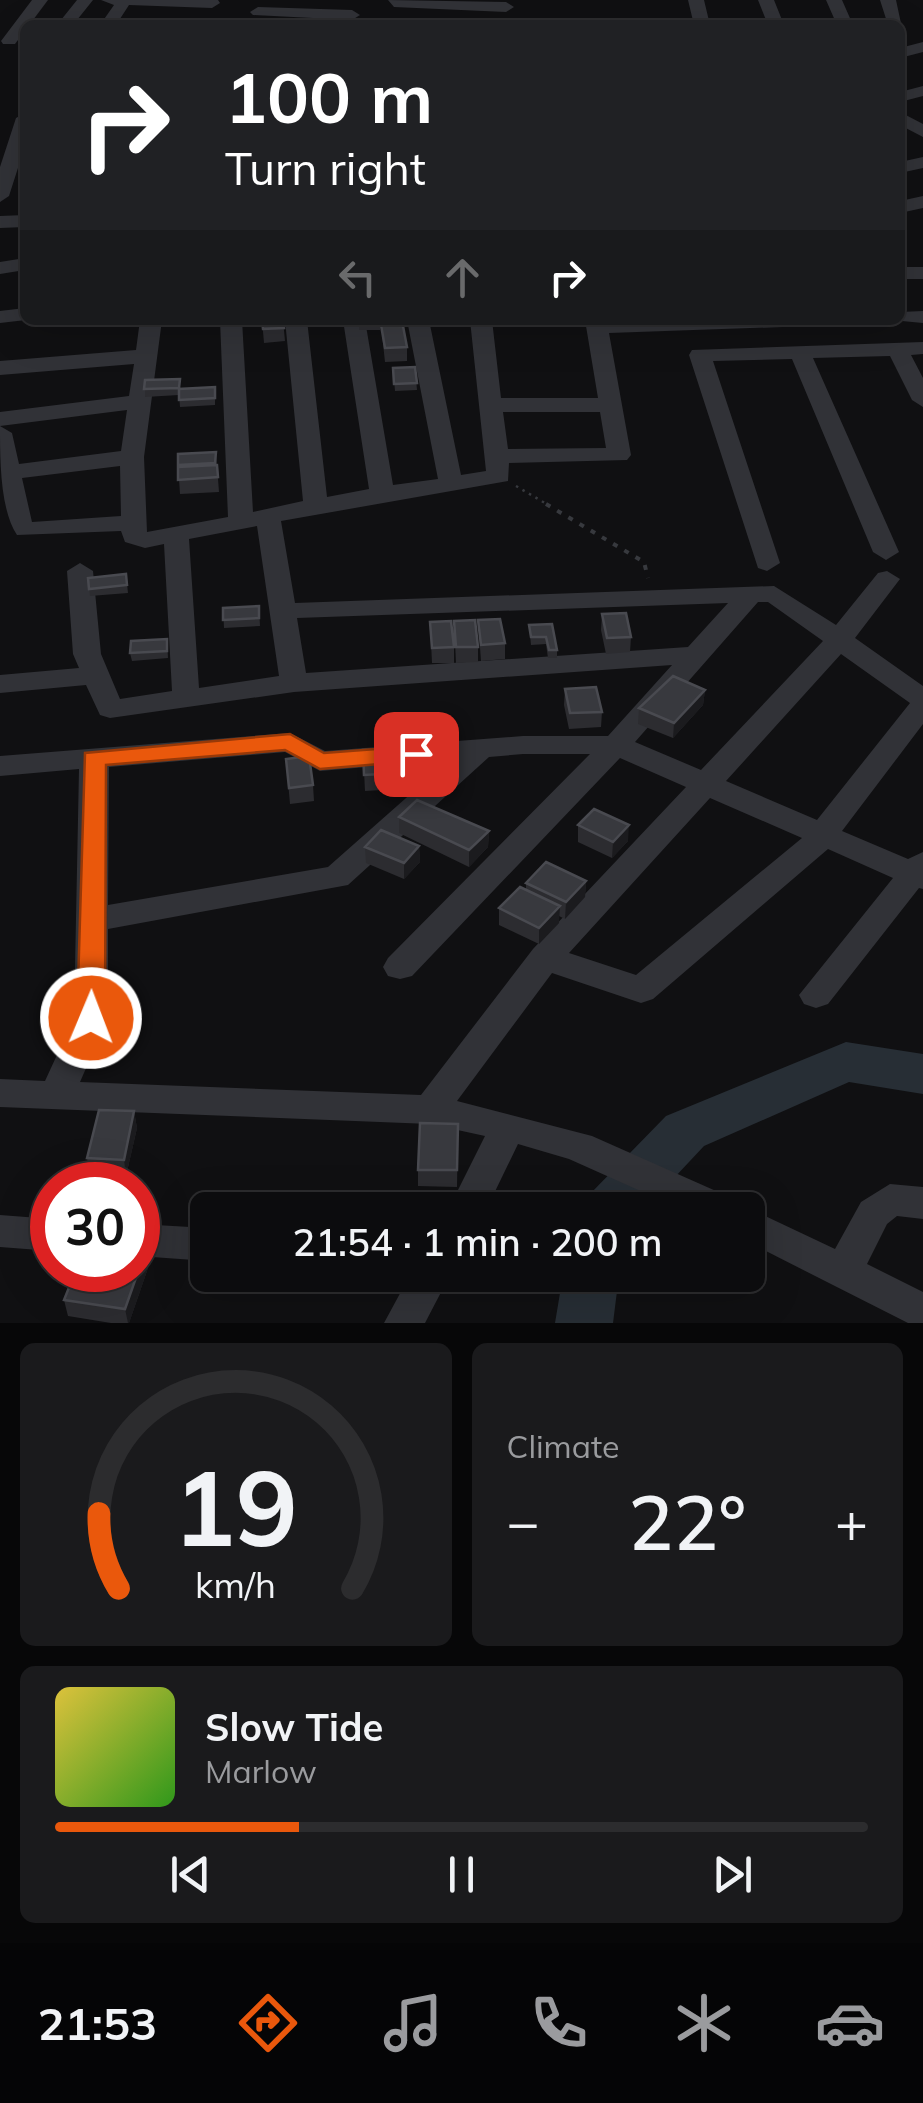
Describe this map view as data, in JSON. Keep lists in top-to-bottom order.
{
  "page": {
    "turn": ["100 m", "Turn right"],
    "limit": "30",
    "trip": "21:54 · 1 min · 200 m",
    "tile": "Climate",
    "heat": ["−", "22°", "+"],
    "song": ["Slow Tide", "Marlow"],
    "tabs": "21:53",
    "gauge": ["19", "km/h"]
  }
}
